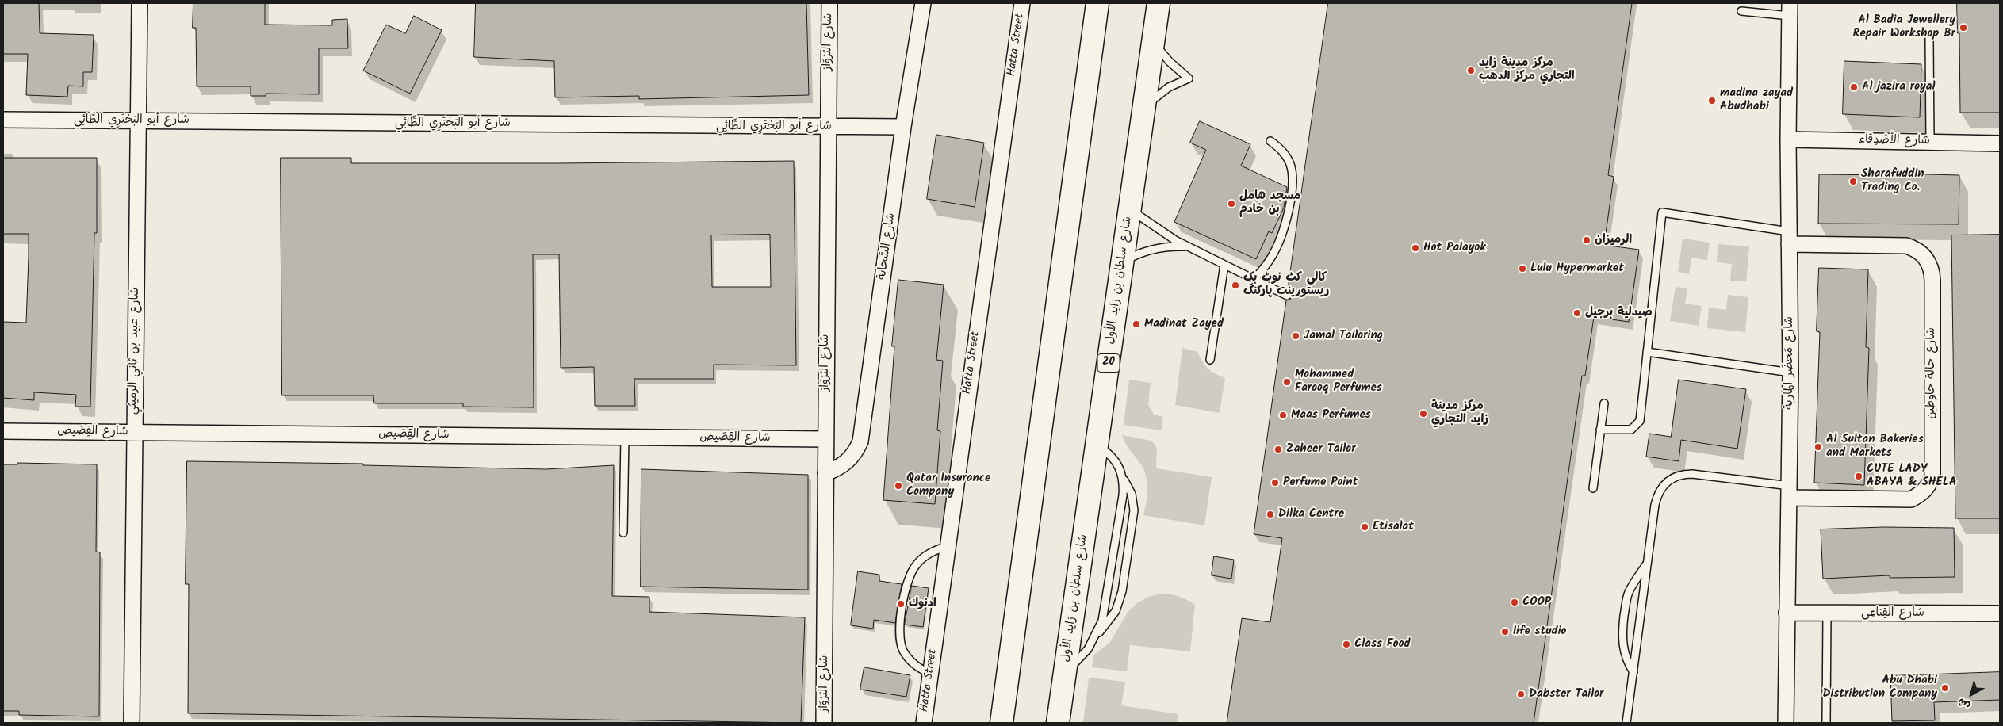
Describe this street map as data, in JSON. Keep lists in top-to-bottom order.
{
  "streets": {
    "main road": ["شارع سلطان بن زايد الأول", "20"],
    "street": [
      "شارع البُرْوَاز",
      "Hatta Street",
      "شارع أبو البَختَرِي الطَّائِي",
      "شارع الأصْدِقاء",
      "شارع السَّحَابَة",
      "شارع عبيد بن ثاني الرميثي",
      "شارع مَحضَر المارية",
      "شارع حالة حاوطين",
      "شارع القِصَيص",
      "شارع القِناعِي"
    ]
  },
  "crossings": [
    ["شارع البُرْوَاز", "شارع أبو البَختَرِي الطَّائِي"],
    ["شارع البُرْوَاز", "شارع السَّحَابَة"],
    ["شارع البُرْوَاز", "شارع القِصَيص"],
    ["شارع أبو البَختَرِي الطَّائِي", "شارع السَّحَابَة"],
    ["شارع أبو البَختَرِي الطَّائِي", "شارع عبيد بن ثاني الرميثي"],
    ["شارع الأصْدِقاء", "شارع مَحضَر المارية"],
    ["شارع عبيد بن ثاني الرميثي", "شارع القِصَيص"],
    ["شارع مَحضَر المارية", "شارع حالة حاوطين"],
    ["شارع مَحضَر المارية", "شارع القِناعِي"]
  ],
  "places": [
    "Al Badia Jewellery Repair Workshop Br",
    "مركز مدينة زايد التجاري مركز الدهب",
    "Al jazira royal",
    "madina zayad Abudhabi",
    "Sharafuddin Trading Co.",
    "مسجد هامل بن خادم",
    "الرميزان",
    "Hot Palayok",
    "Lulu Hypermarket",
    "کالی کٹ نوٹ بک ریستورینت پارکنگ",
    "صيدلية برجيل",
    "Madinat Zayed",
    "Jamal Tailoring",
    "Mohammed Farooq Perfumes",
    "مركز مدينة زايد التجاري",
    "Maas Perfumes",
    "Al Sultan Bakeries and Markets",
    "Zaheer Tailor",
    "CUTE LADY ABAYA & SHELA",
    "Perfume Point",
    "Qatar Insurance Company",
    "Dilka Centre",
    "Etisalat",
    "COOP",
    "ادنوك",
    "life studio",
    "Class Food",
    "Abu Dhabi Distribution Company",
    "Dabster Tailor"
  ],
  "north": "bottom left"
}
